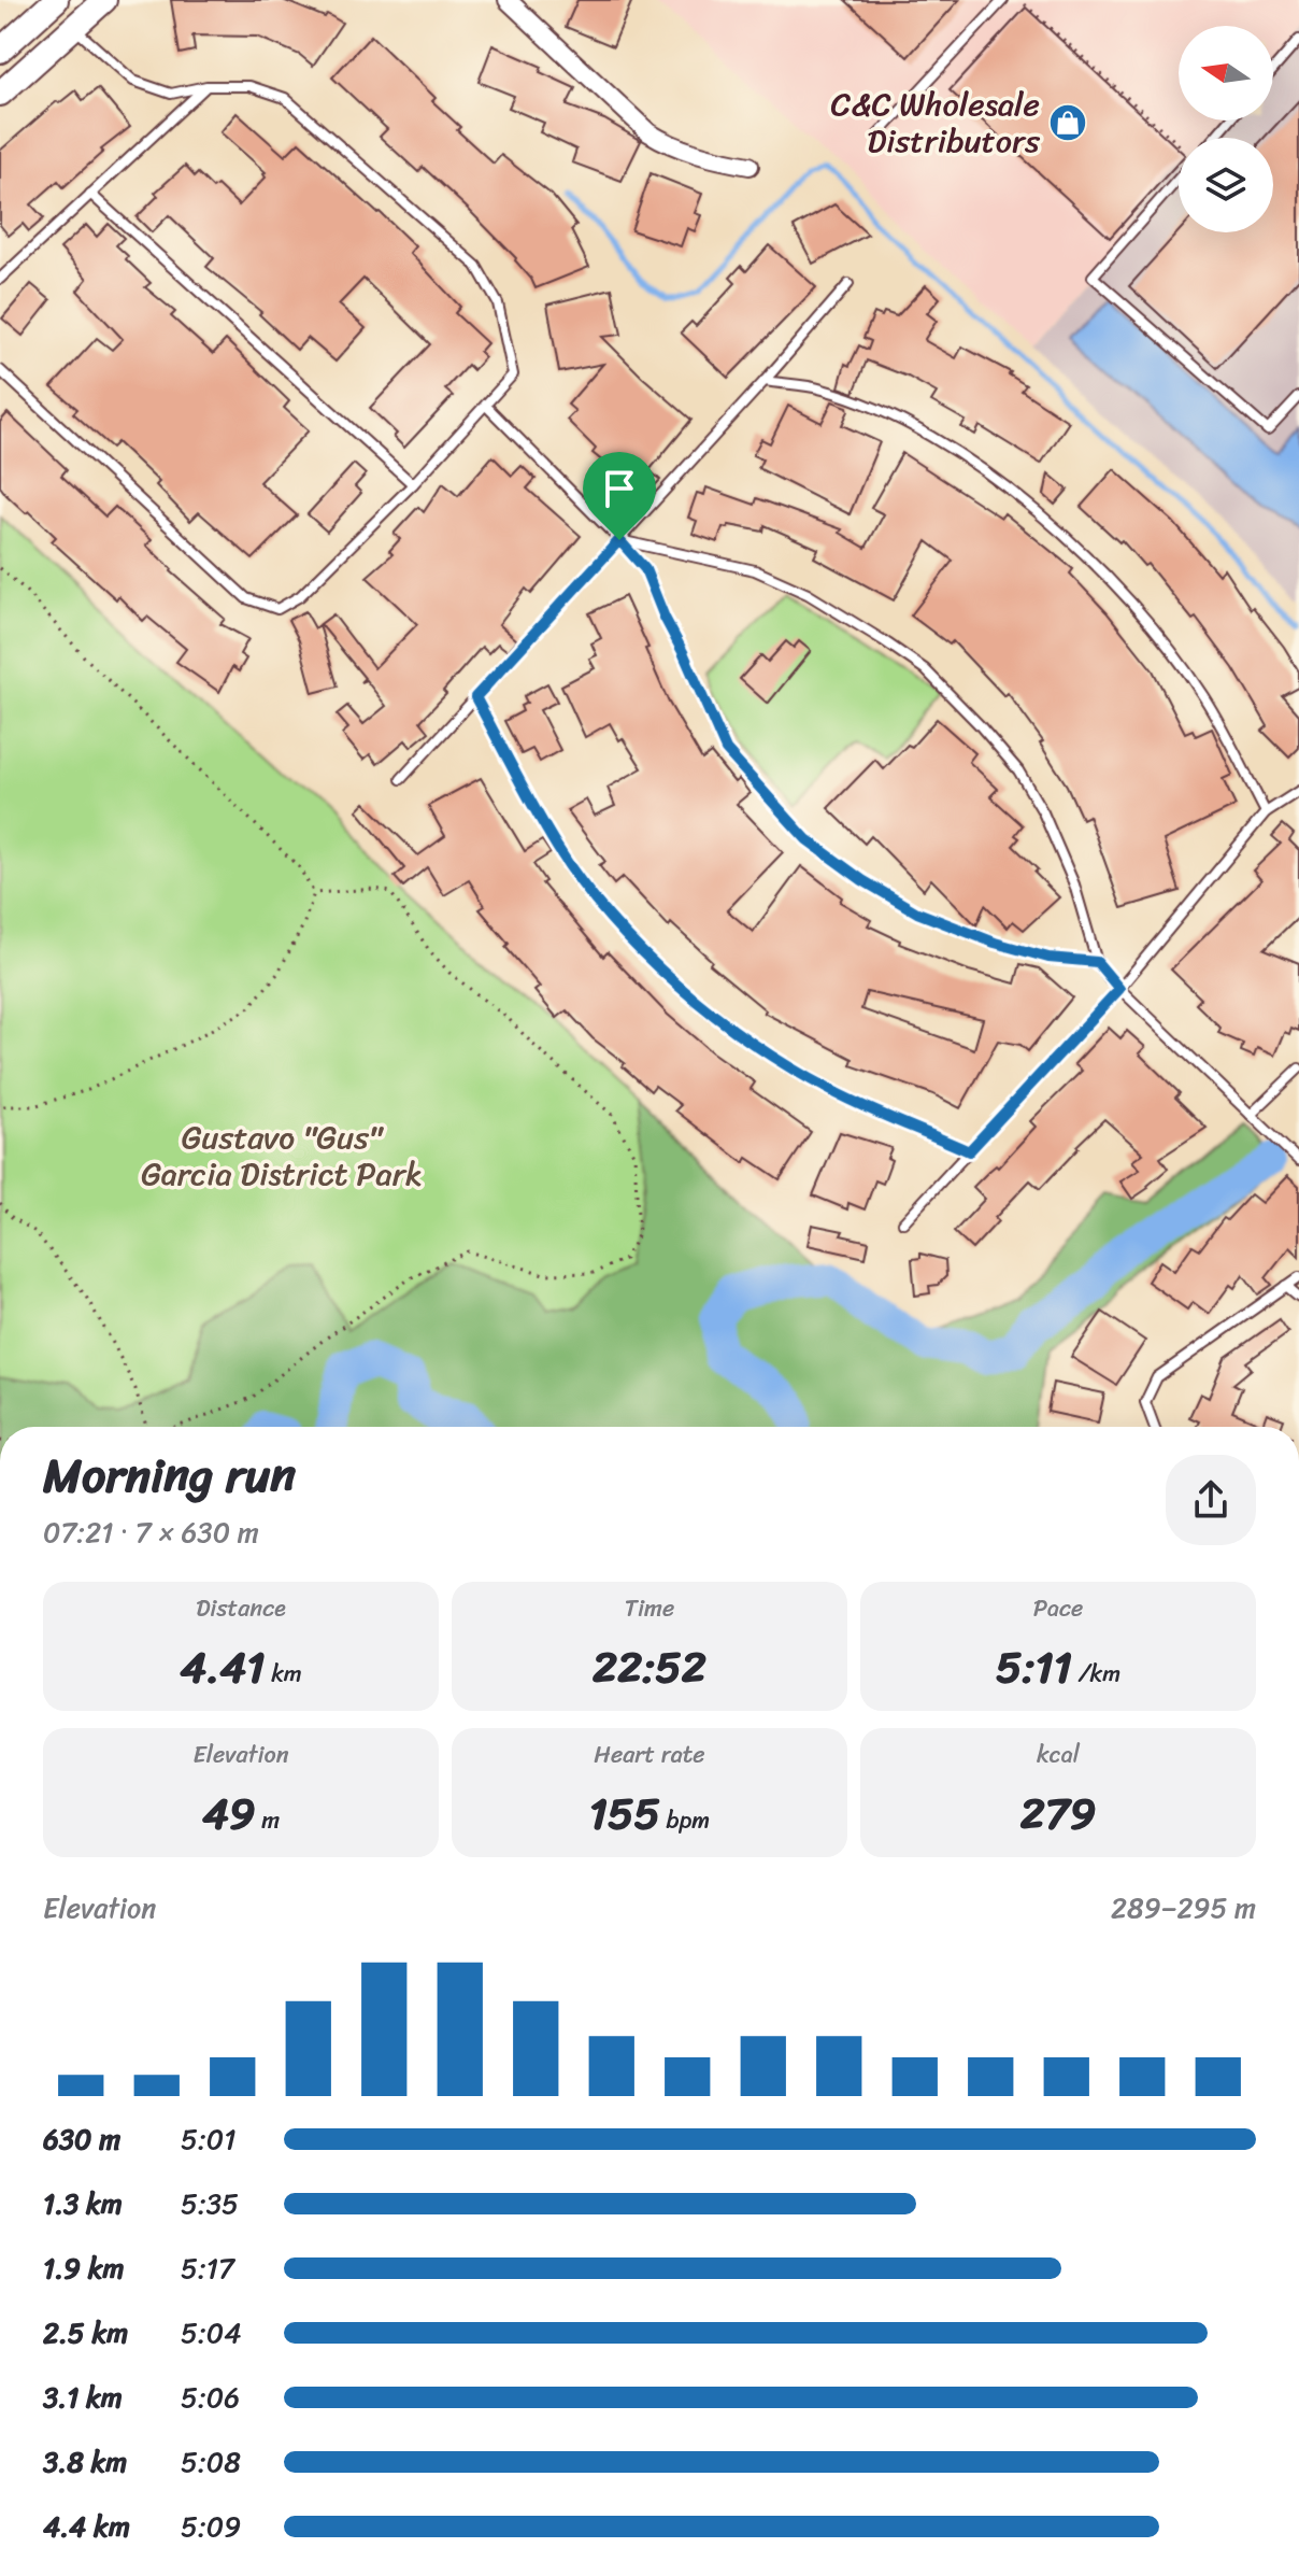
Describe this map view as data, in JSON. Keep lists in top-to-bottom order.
{
  "parks": ["Gustavo \"Gus\" Garcia District Park"],
  "places": {
    "shop": ["C&C Wholesale Distributors"]
  },
  "north": "left",
  "page": {
    "heading": ["Morning run", "07:21 · 7 × 630 m"],
    "stats": [
      ["Distance", "4.41 km"],
      ["Time", "22:52"],
      ["Pace", "5:11 /km"],
      ["Elevation", "49 m"],
      ["Heart rate", "155 bpm"],
      ["kcal", "279"]
    ],
    "chart": ["Elevation", "289–295 m"],
    "list": [
      {
        "name": "630 m",
        "note": "5:01"
      },
      {
        "name": "1.3 km",
        "note": "5:35"
      },
      {
        "name": "1.9 km",
        "note": "5:17"
      },
      {
        "name": "2.5 km",
        "note": "5:04"
      },
      {
        "name": "3.1 km",
        "note": "5:06"
      },
      {
        "name": "3.8 km",
        "note": "5:08"
      },
      {
        "name": "4.4 km",
        "note": "5:09"
      }
    ]
  }
}
